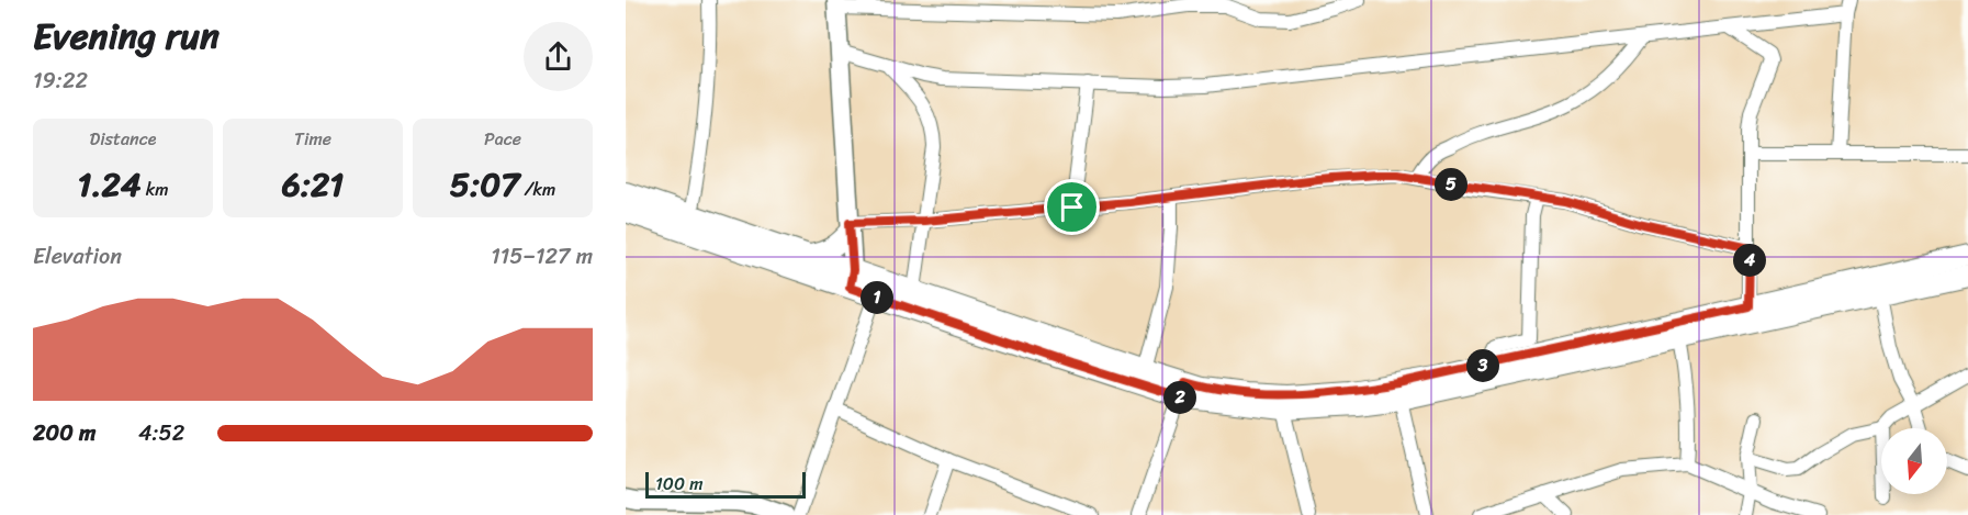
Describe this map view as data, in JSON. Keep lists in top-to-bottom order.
{
  "scale_bar": "100 m",
  "north": "bottom",
  "page": {
    "heading": ["Evening run", "19:22"],
    "stats": [
      ["Distance", "1.24 km"],
      ["Time", "6:21"],
      ["Pace", "5:07 /km"]
    ],
    "pins": [
      "5",
      "4",
      "1",
      "3",
      "2"
    ],
    "chart": ["Elevation", "115–127 m"],
    "list": [
      {
        "name": "200 m",
        "note": "4:52"
      }
    ],
    "scale": "100 m"
  }
}
